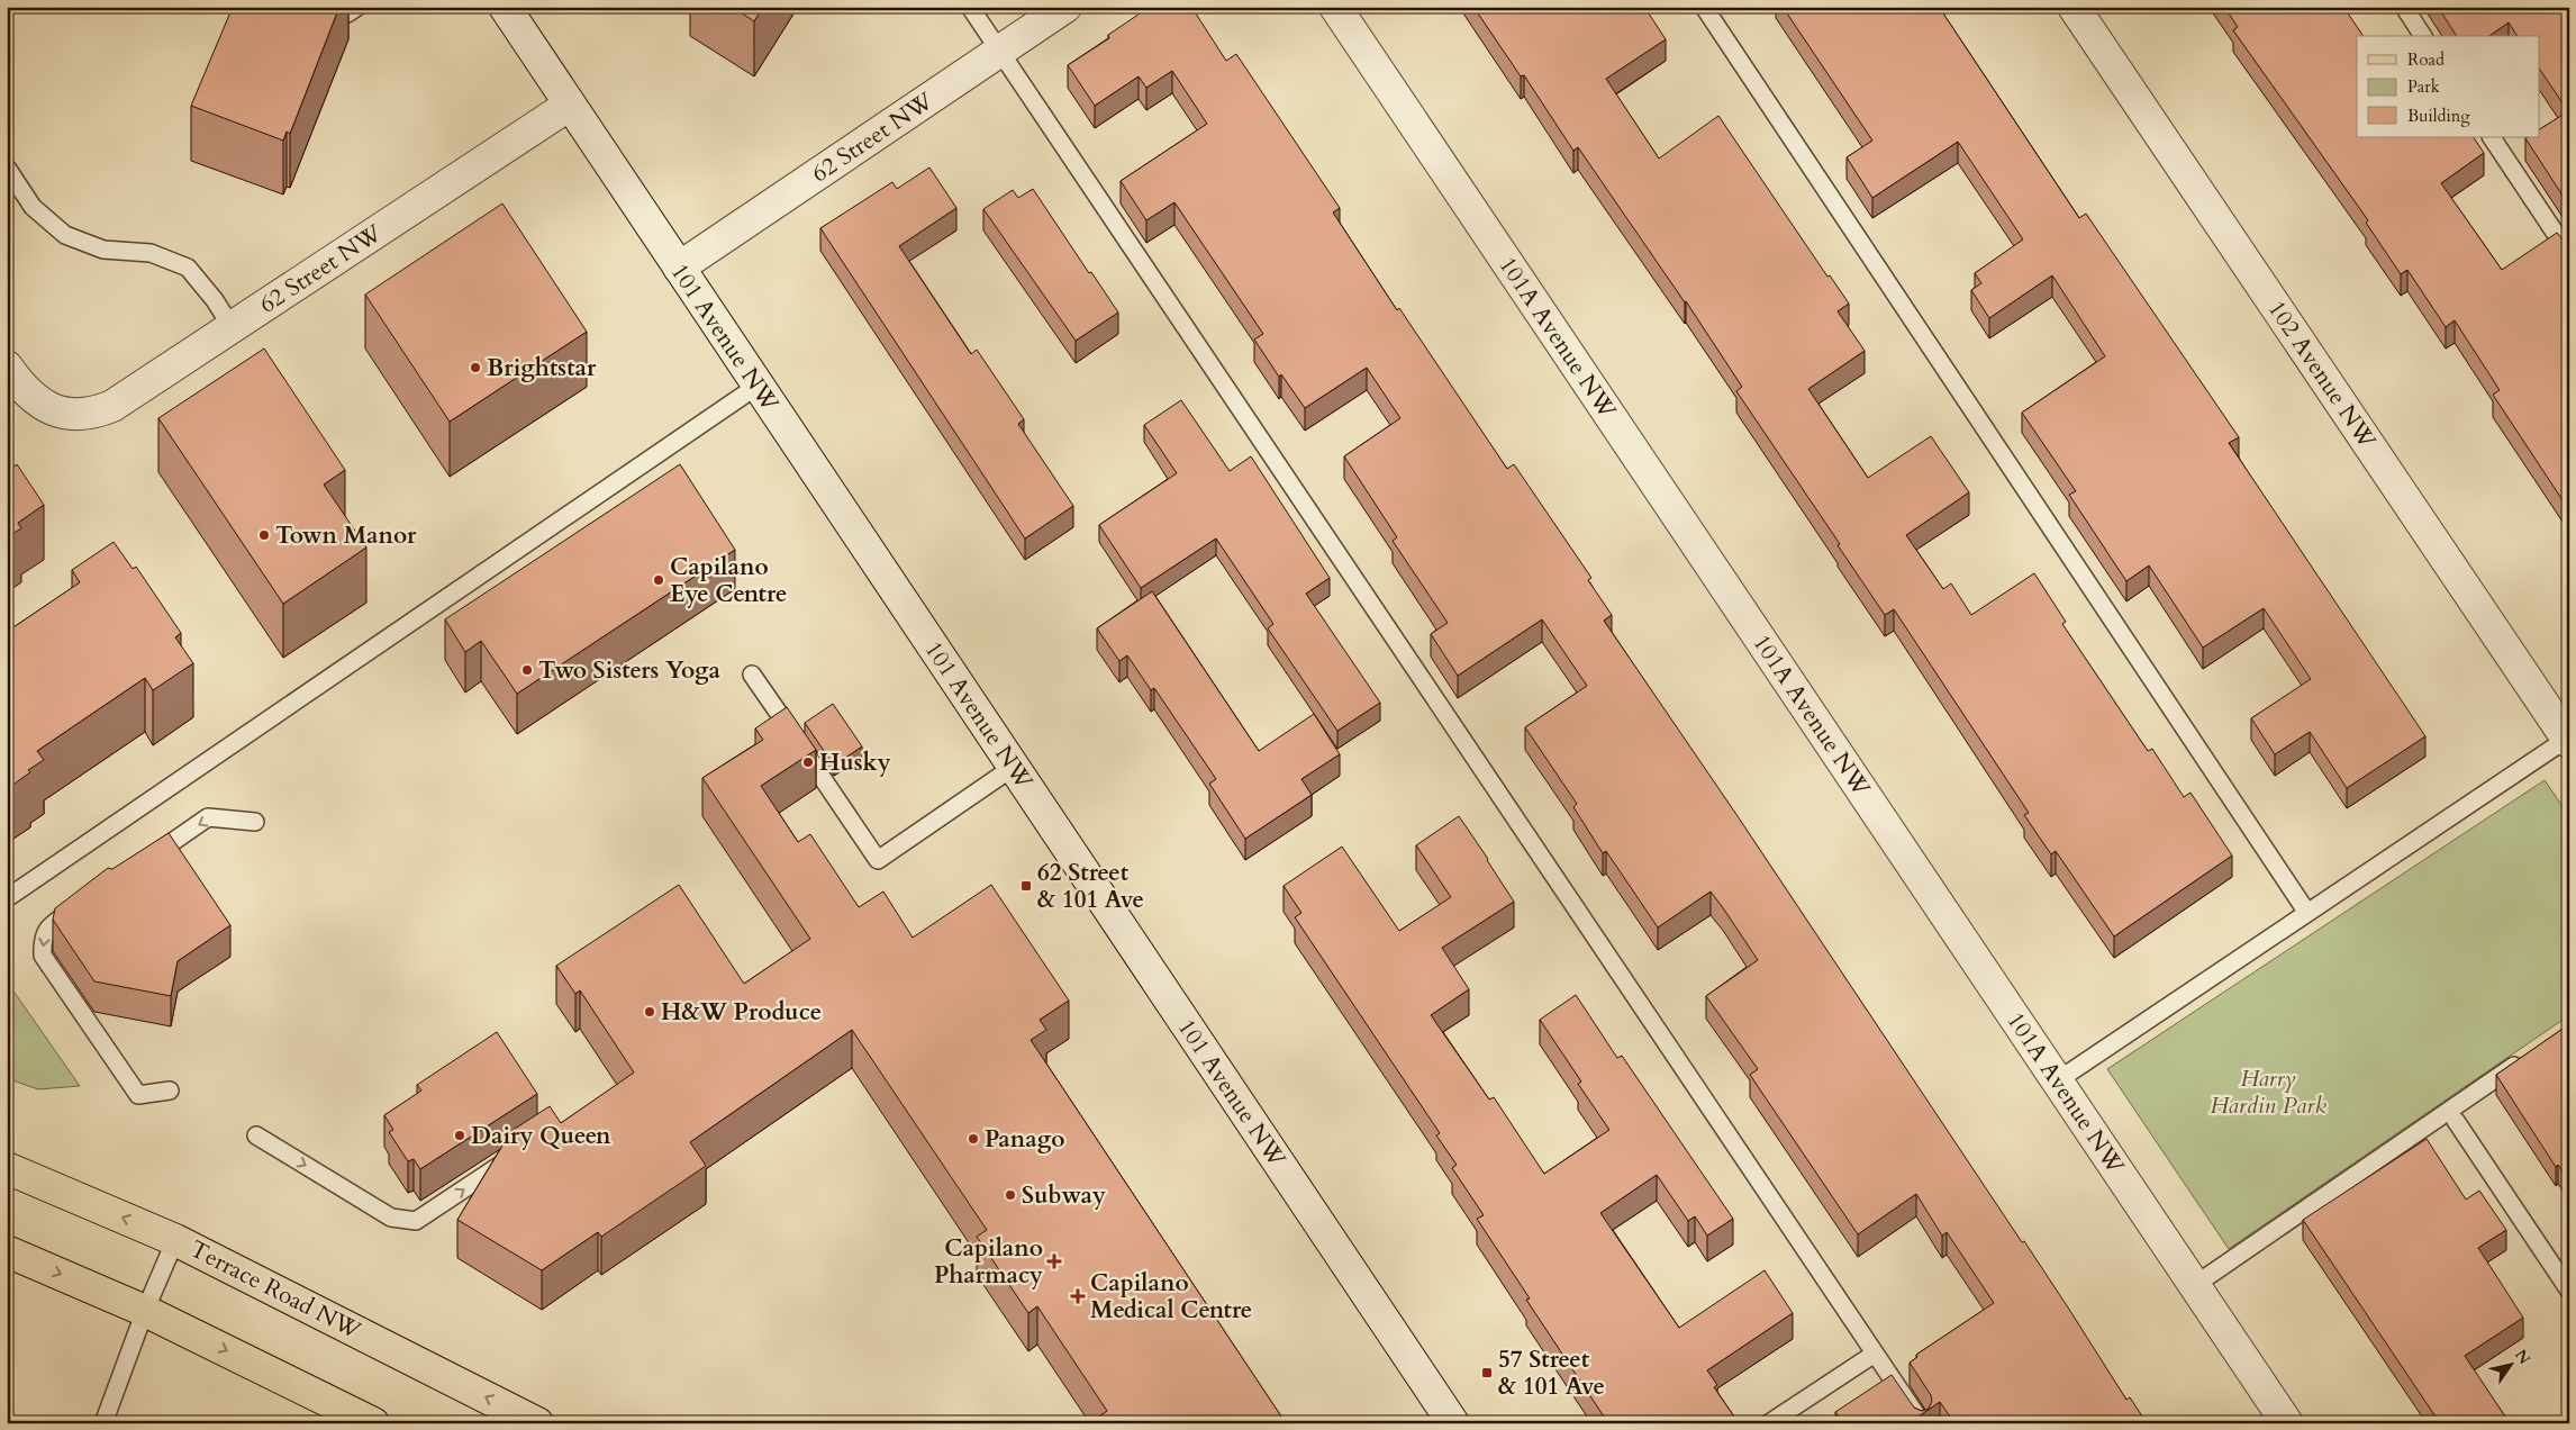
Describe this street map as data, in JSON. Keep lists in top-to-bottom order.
{
  "streets": {
    "main road": ["Terrace Road NW"],
    "street": [
      "62 Street NW",
      "101 Avenue NW",
      "101A Avenue NW",
      "102 Avenue NW"
    ]
  },
  "crossings": [
    ["62 Street NW", "101 Avenue NW"]
  ],
  "parks": ["Harry Hardin Park"],
  "places": {
    "other": [
      "Brightstar",
      "Town Manor",
      "Capilano Eye Centre",
      "Two Sisters Yoga",
      "Husky",
      "H&W Produce",
      "Dairy Queen",
      "Panago",
      "Subway"
    ],
    "transit": ["62 Street & 101 Ave", "57 Street & 101 Ave"],
    "health": ["Capilano Pharmacy", "Capilano Medical Centre"]
  },
  "legend": ["Road", "Park", "Building"],
  "north": "top right"
}
